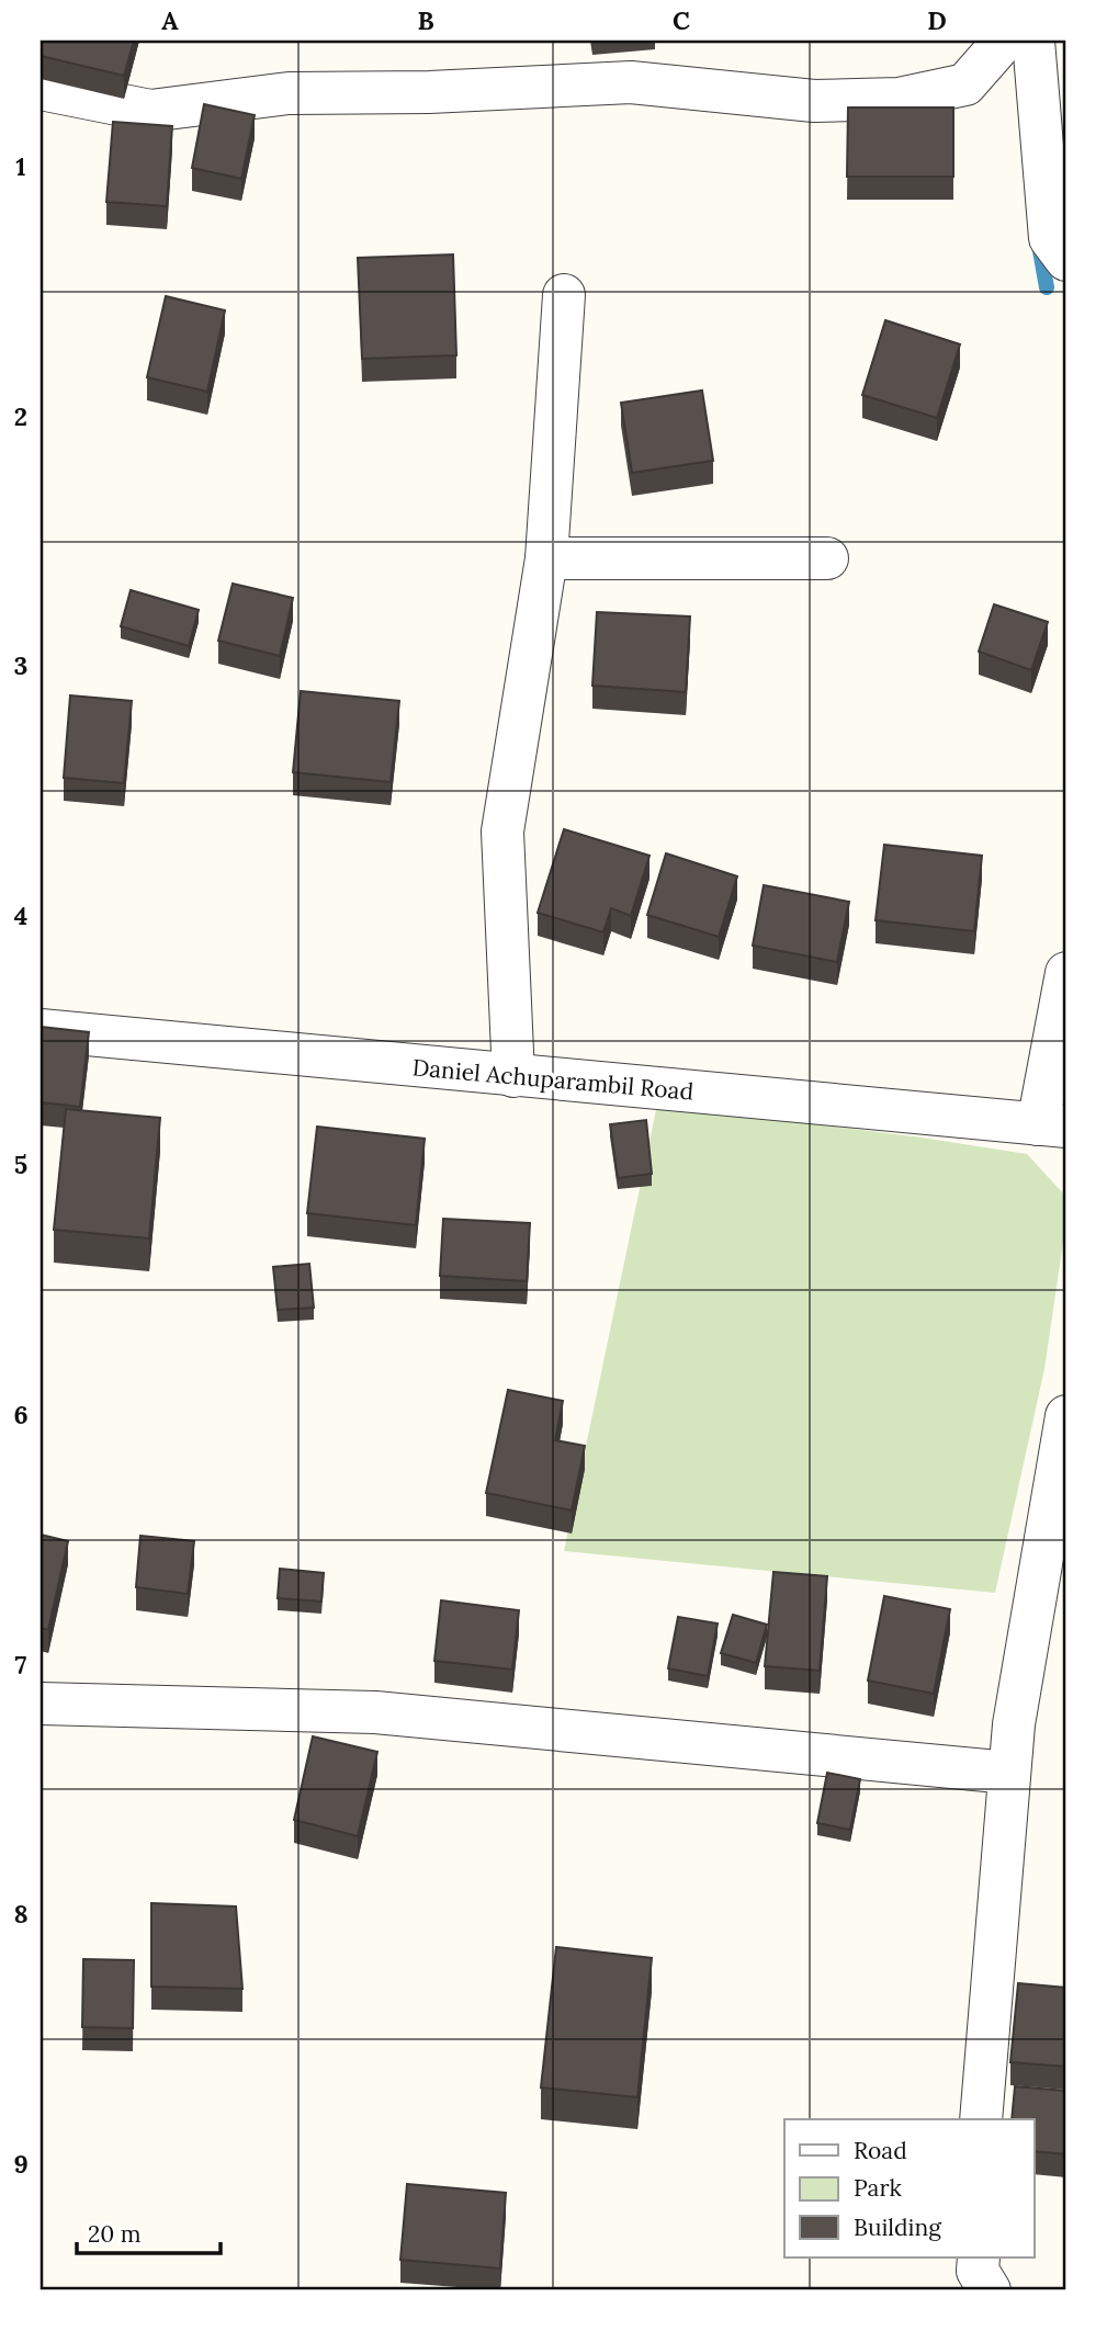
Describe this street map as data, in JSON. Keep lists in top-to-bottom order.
{
  "streets": {
    "street": ["Daniel Achuparambil Road"]
  },
  "legend": ["Road", "Park", "Building"],
  "scale_bar": "20 m",
  "grid": {
    "columns": [
      "A",
      "B",
      "C",
      "D"
    ],
    "rows": [
      "1",
      "2",
      "3",
      "4",
      "5",
      "6",
      "7",
      "8",
      "9"
    ]
  }
}
